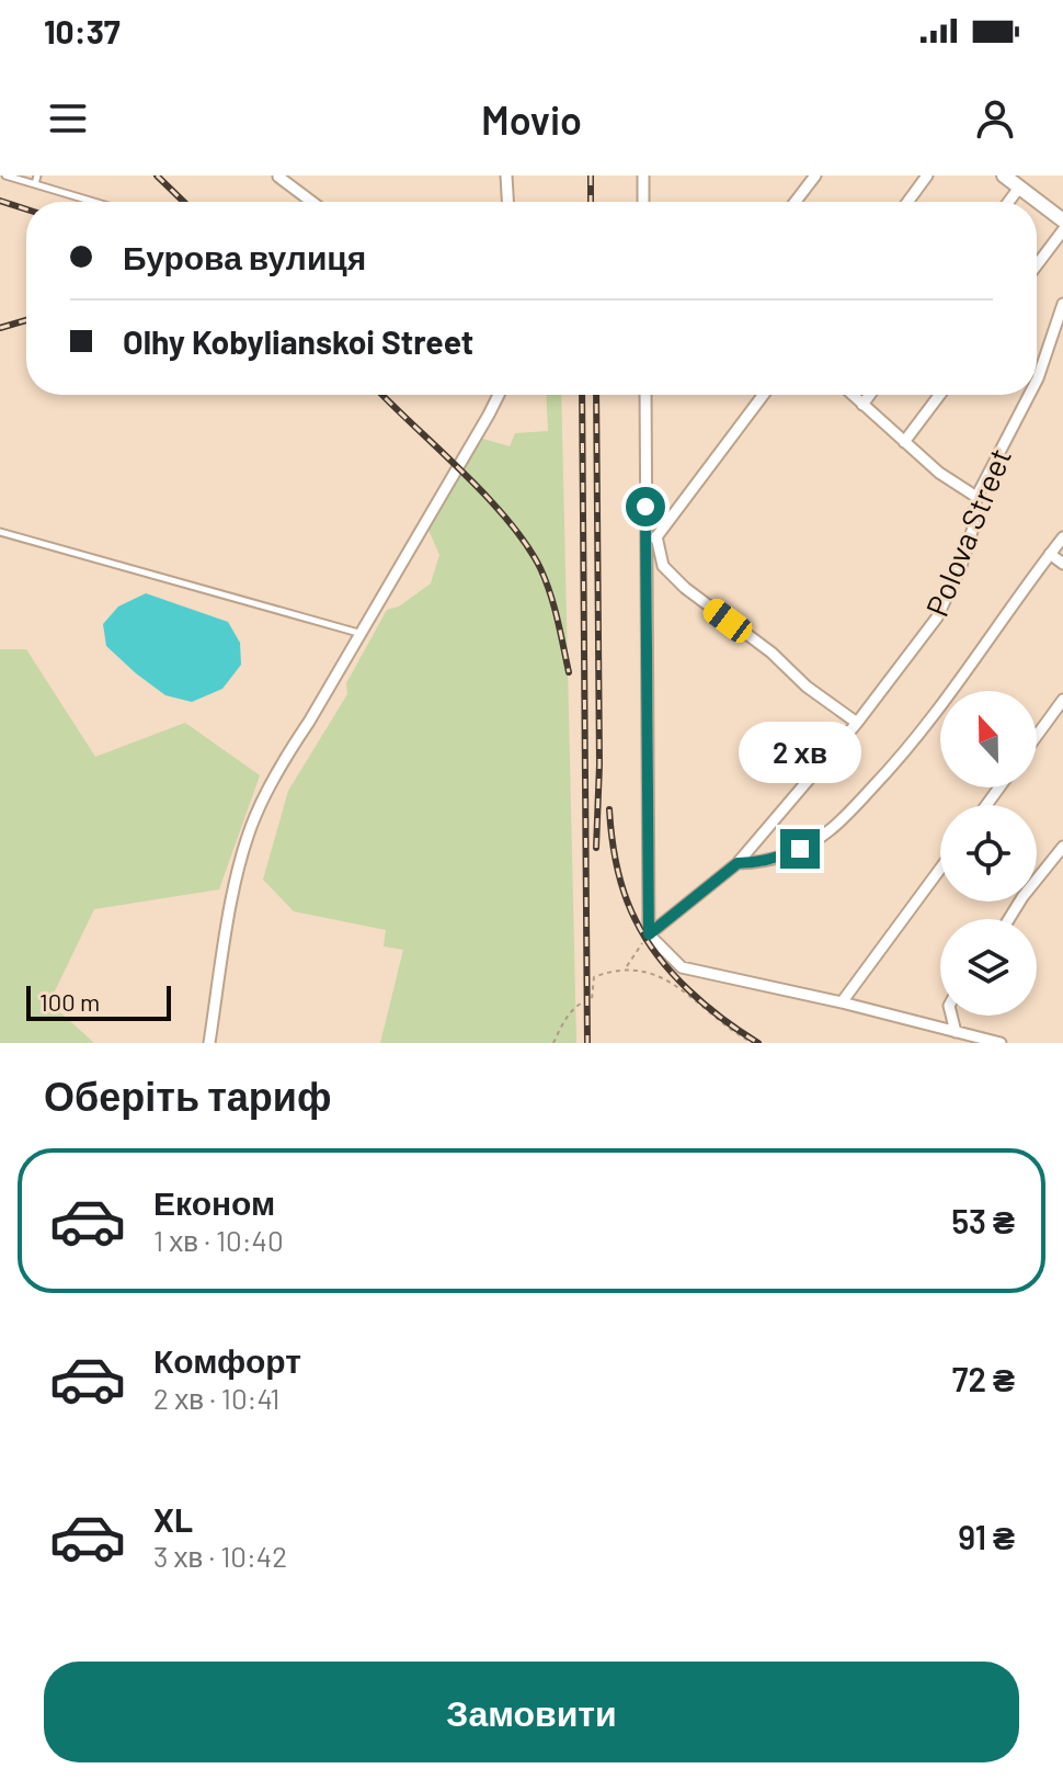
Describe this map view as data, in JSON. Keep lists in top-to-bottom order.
{
  "streets": {
    "street": ["Polova Street"]
  },
  "scale_bar": "100 m",
  "north": "top",
  "page": {
    "status": "10:37",
    "header": "Movio",
    "banner": ["Бурова вулиця", "Olhy Kobylianskoi Street"],
    "bubble": "2 хв",
    "scale": "100 m",
    "heading": "Оберіть тариф",
    "list": [
      {
        "name": "Економ",
        "note": "1 хв · 10:40",
        "value": "53 ₴"
      },
      {
        "name": "Комфорт",
        "note": "2 хв · 10:41",
        "value": "72 ₴"
      },
      {
        "name": "XL",
        "note": "3 хв · 10:42",
        "value": "91 ₴"
      }
    ],
    "buttons": "Замовити"
  }
}
